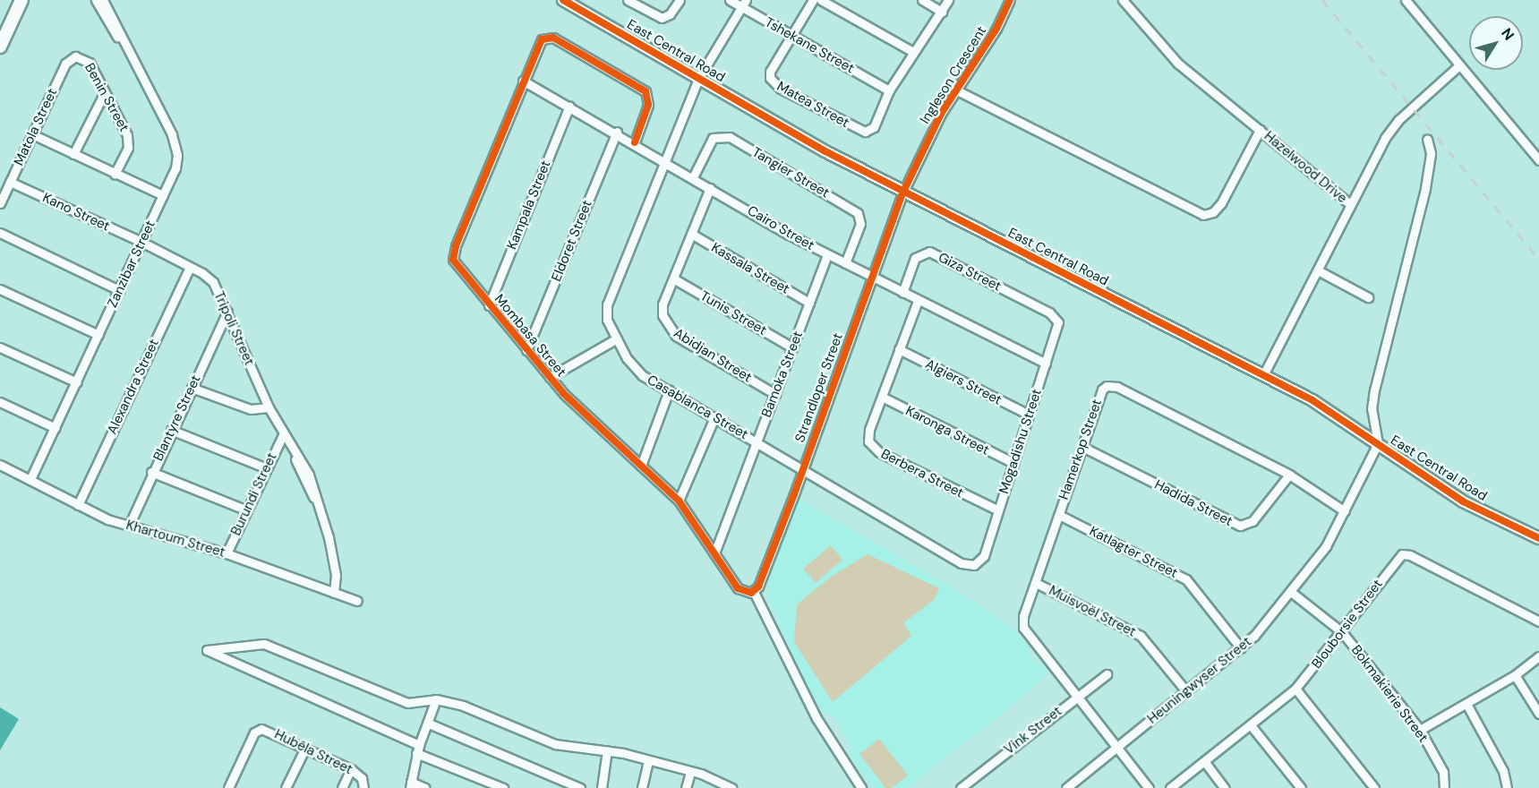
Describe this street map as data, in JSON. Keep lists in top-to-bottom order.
{
  "streets": {
    "street": [
      "Tshekane Street",
      "East Central Road",
      "Ingleson Crescent",
      "Benin Street",
      "Matea Street",
      "Matola Street",
      "Hazelwood Drive",
      "Tangier Street",
      "Kampala Street",
      "Kano Street",
      "Cairo Street",
      "Eldoret Street",
      "Zanzibar Street",
      "Kassala Street",
      "Giza Street",
      "Tunis Street",
      "Tripoli Street",
      "Mombasa Street",
      "Abidjan Street",
      "Bamoka Street",
      "Algiers Street",
      "Alexandra Street",
      "Strandloper Street",
      "Casablanca Street",
      "Blantyre Street",
      "Karonga Street",
      "Mogadishu Street",
      "Hamerkop Street",
      "Berbera Street",
      "Burundi Street",
      "Hadida Street",
      "Khartoum Street",
      "Katlagter Street",
      "Muisvoël Street",
      "Blouborsie Street",
      "Heuningwyser Street",
      "Bokmakierie Street",
      "Vink Street",
      "Hubêla Street"
    ]
  },
  "crossings": [
    ["Tshekane Street", "Matea Street"],
    ["Tshekane Street", "Casablanca Street"],
    ["East Central Road", "Ingleson Crescent"],
    ["East Central Road", "Hazelwood Drive"],
    ["East Central Road", "Strandloper Street"],
    ["East Central Road", "Casablanca Street"],
    ["East Central Road", "Heuningwyser Street"],
    ["Ingleson Crescent", "Hazelwood Drive"],
    ["Ingleson Crescent", "Strandloper Street"],
    ["Benin Street", "Matola Street"],
    ["Matola Street", "Kano Street"],
    ["Tangier Street", "Cairo Street"],
    ["Kampala Street", "Cairo Street"],
    ["Kampala Street", "Mombasa Street"],
    ["Kano Street", "Zanzibar Street"],
    ["Kano Street", "Tripoli Street"],
    ["Cairo Street", "Eldoret Street"],
    ["Cairo Street", "Giza Street"],
    ["Cairo Street", "Mombasa Street"],
    ["Cairo Street", "Abidjan Street"],
    ["Cairo Street", "Bamoka Street"],
    ["Cairo Street", "Strandloper Street"],
    ["Cairo Street", "Casablanca Street"],
    ["Cairo Street", "Mogadishu Street"],
    ["Cairo Street", "Berbera Street"],
    ["Eldoret Street", "Mombasa Street"],
    ["Zanzibar Street", "Tripoli Street"],
    ["Zanzibar Street", "Khartoum Street"],
    ["Kassala Street", "Abidjan Street"],
    ["Kassala Street", "Bamoka Street"],
    ["Giza Street", "Mogadishu Street"],
    ["Tunis Street", "Abidjan Street"],
    ["Tunis Street", "Bamoka Street"],
    ["Tripoli Street", "Alexandra Street"],
    ["Tripoli Street", "Blantyre Street"],
    ["Tripoli Street", "Burundi Street"],
    ["Tripoli Street", "Khartoum Street"],
    ["Mombasa Street", "Bamoka Street"],
    ["Mombasa Street", "Strandloper Street"],
    ["Abidjan Street", "Bamoka Street"],
    ["Bamoka Street", "Casablanca Street"],
    ["Algiers Street", "Mogadishu Street"],
    ["Algiers Street", "Berbera Street"],
    ["Alexandra Street", "Khartoum Street"],
    ["Strandloper Street", "Casablanca Street"],
    ["Casablanca Street", "Mogadishu Street"],
    ["Blantyre Street", "Khartoum Street"],
    ["Karonga Street", "Mogadishu Street"],
    ["Karonga Street", "Berbera Street"],
    ["Mogadishu Street", "Berbera Street"],
    ["Hamerkop Street", "Hadida Street"],
    ["Hamerkop Street", "Katlagter Street"],
    ["Hamerkop Street", "Muisvoël Street"],
    ["Hamerkop Street", "Heuningwyser Street"],
    ["Hamerkop Street", "Vink Street"],
    ["Burundi Street", "Khartoum Street"],
    ["Katlagter Street", "Heuningwyser Street"],
    ["Muisvoël Street", "Heuningwyser Street"],
    ["Blouborsie Street", "Bokmakierie Street"],
    ["Heuningwyser Street", "Bokmakierie Street"]
  ],
  "north": "top right"
}
